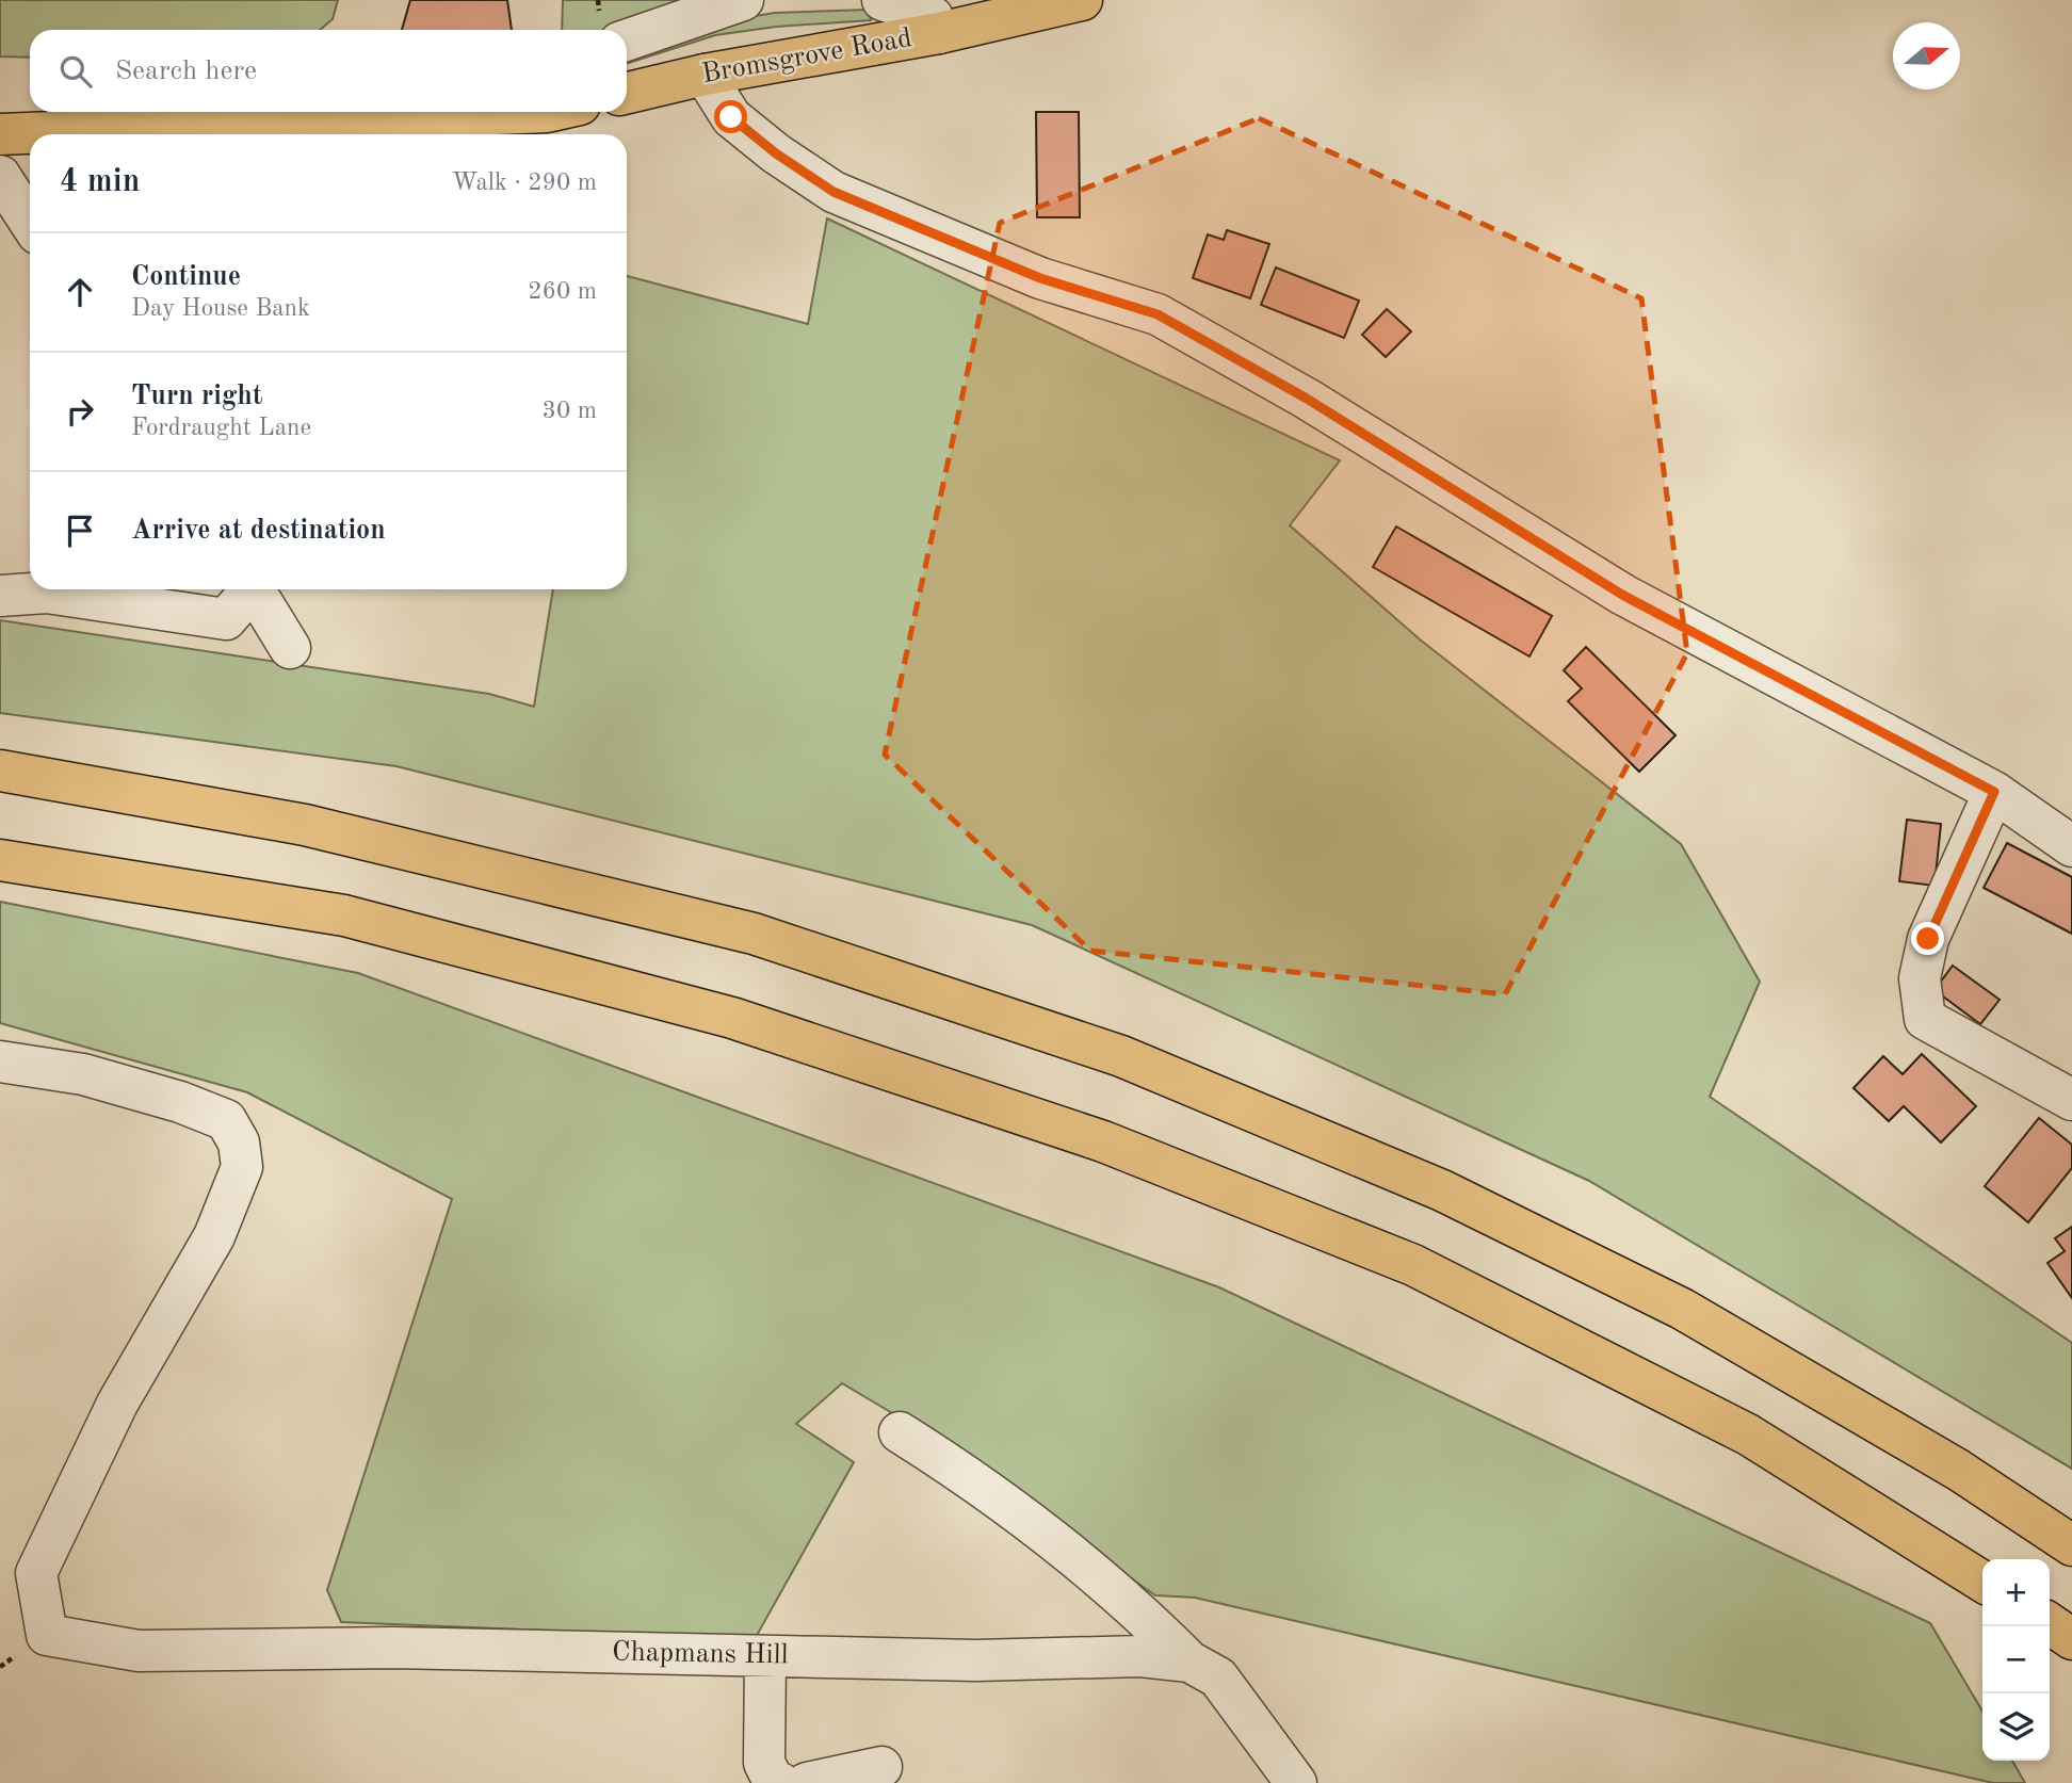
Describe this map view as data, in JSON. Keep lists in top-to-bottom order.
{
  "streets": {
    "main road": ["Bromsgrove Road"],
    "street": ["Chapmans Hill"]
  },
  "north": "right",
  "page": {
    "search": "Search here",
    "heading": ["4 min", "Walk · 290 m"],
    "list": [
      ["Continue", "Day House Bank", "260 m"],
      ["Turn right", "Fordraught Lane", "30 m"],
      "Arrive at destination"
    ],
    "map_buttons": ["+", "−"]
  }
}
